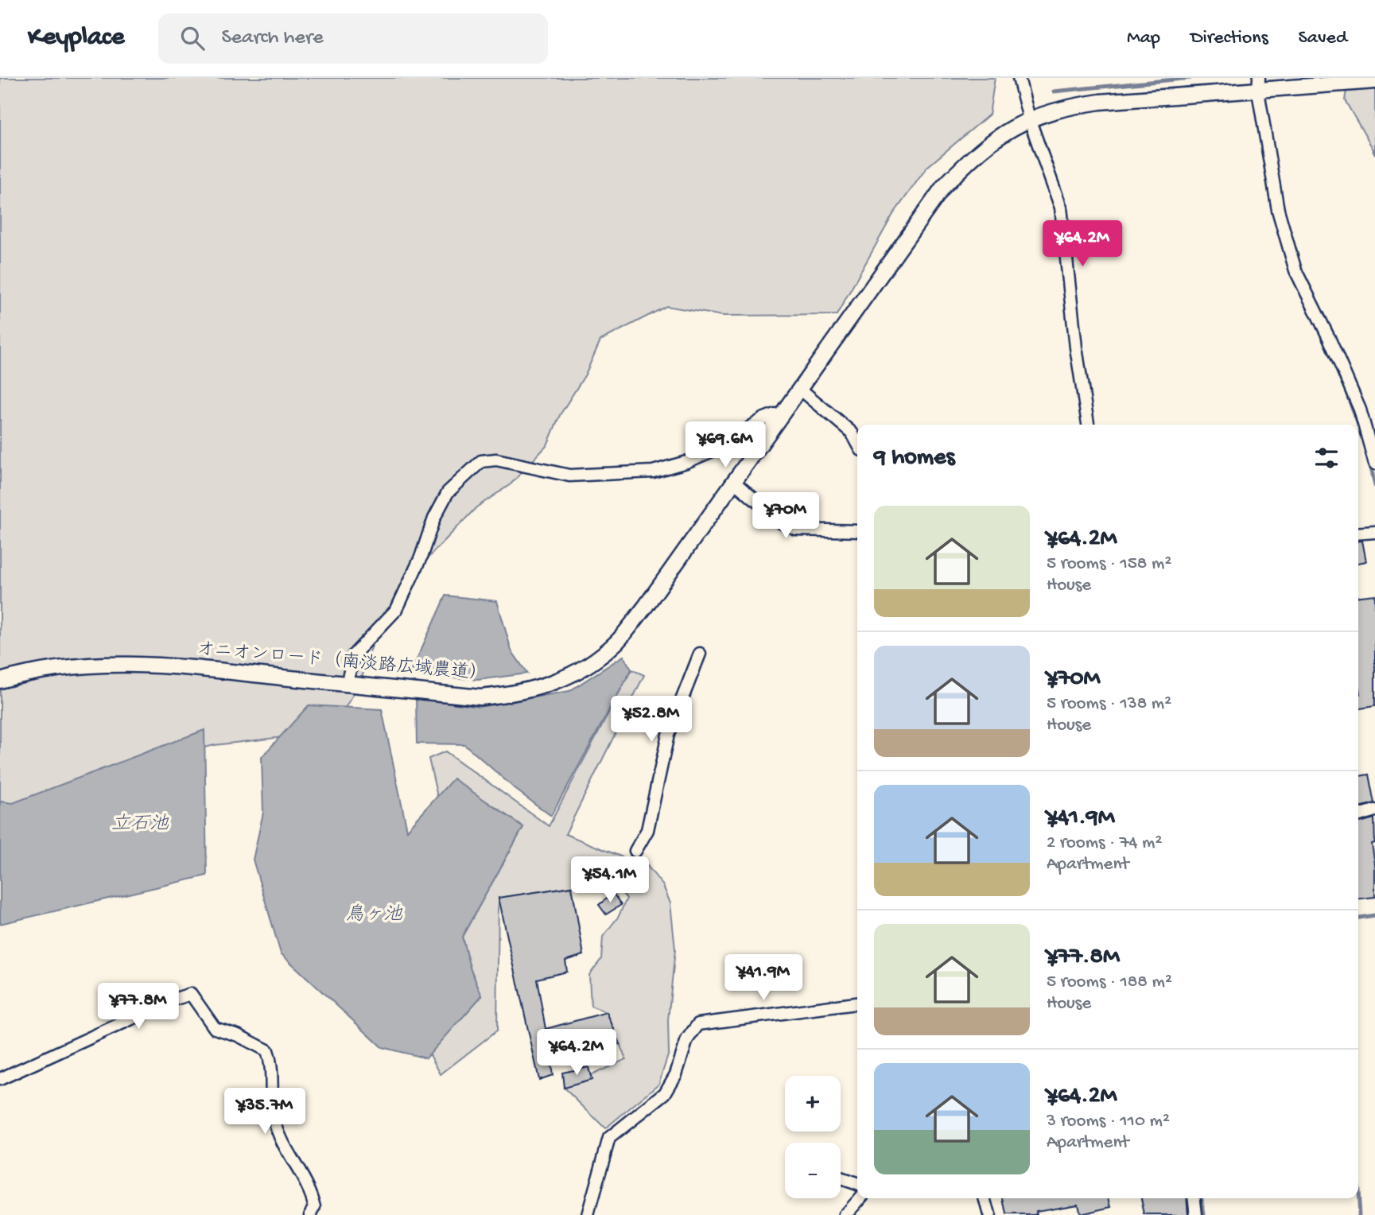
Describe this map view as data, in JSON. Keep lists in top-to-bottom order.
{
  "streets": {
    "street": ["オニオンロード（南淡路広域農道）"]
  },
  "water": ["立石池", "鳥ヶ池"],
  "page": {
    "header": "Keyplace",
    "search": "Search here",
    "nav": ["Map", "Directions", "Saved"],
    "price": [
      "¥64.2M",
      "¥69.6M",
      "¥70M",
      "¥52.8M",
      "¥54.1M",
      "¥41.9M",
      "¥77.8M",
      "¥64.2M",
      "¥35.7M"
    ],
    "heading": "9 homes",
    "list": [
      {
        "name": "¥64.2M",
        "note": "5 rooms · 158 m² · House"
      },
      {
        "name": "¥70M",
        "note": "5 rooms · 138 m² · House"
      },
      {
        "name": "¥41.9M",
        "note": "2 rooms · 74 m² · Apartment"
      },
      {
        "name": "¥77.8M",
        "note": "5 rooms · 188 m² · House"
      },
      {
        "name": "¥64.2M",
        "note": "3 rooms · 110 m² · Apartment"
      }
    ],
    "map_buttons": ["+", "−"]
  }
}
